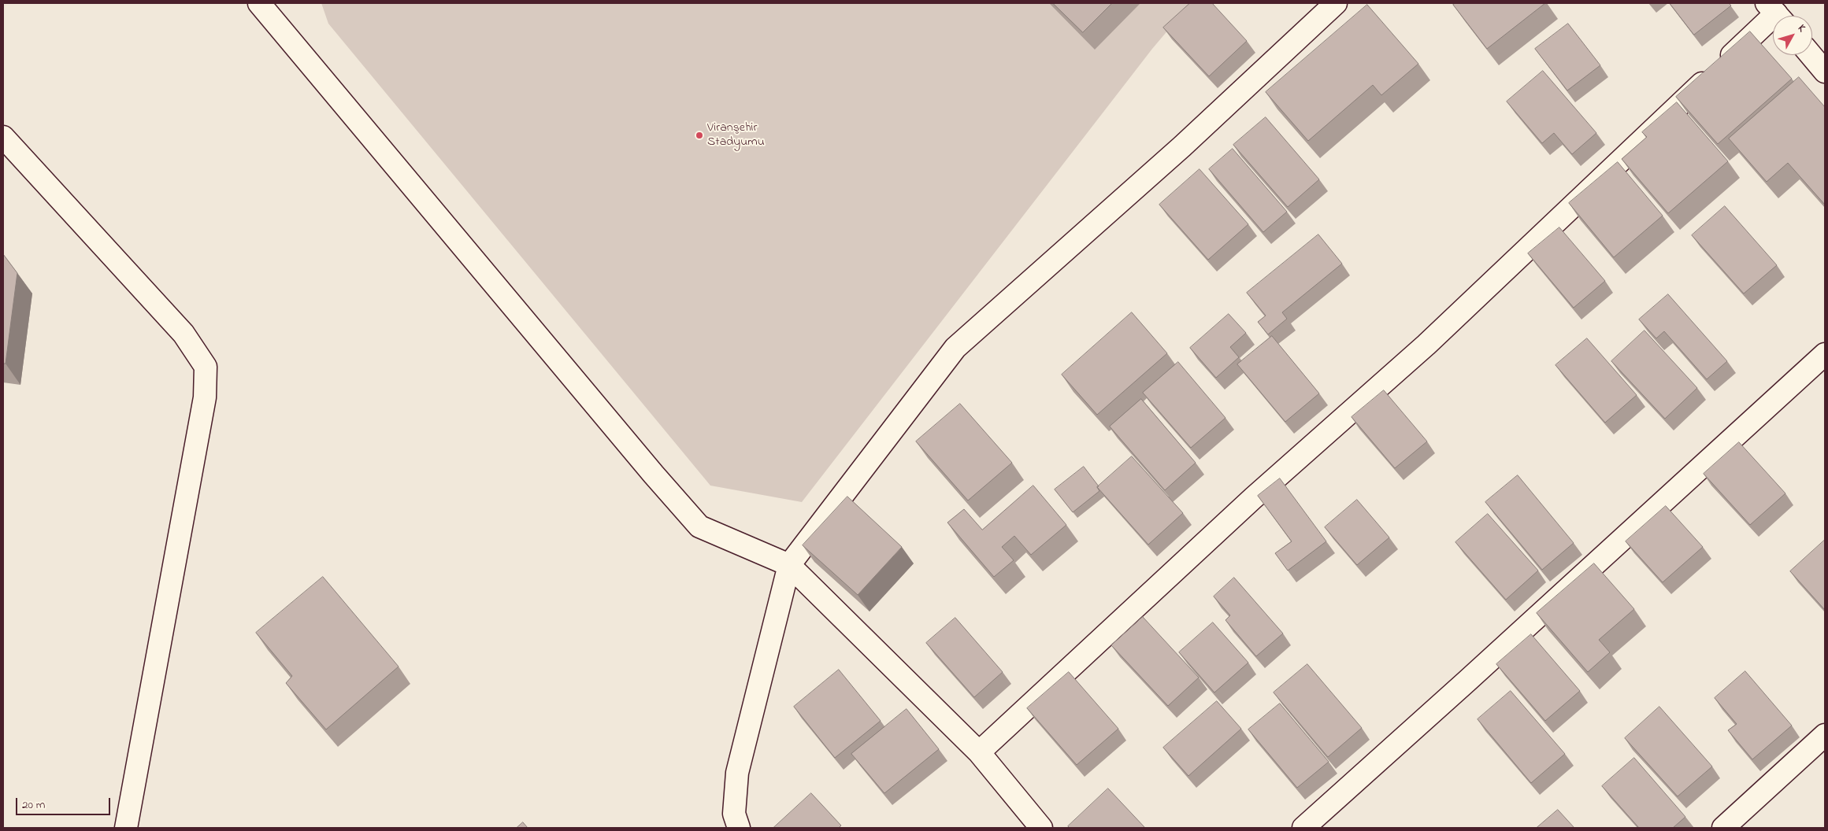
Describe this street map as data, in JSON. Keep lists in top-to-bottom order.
{
  "places": ["Viranşehir Stadyumu"],
  "scale_bar": "20 m",
  "north": "top right"
}
